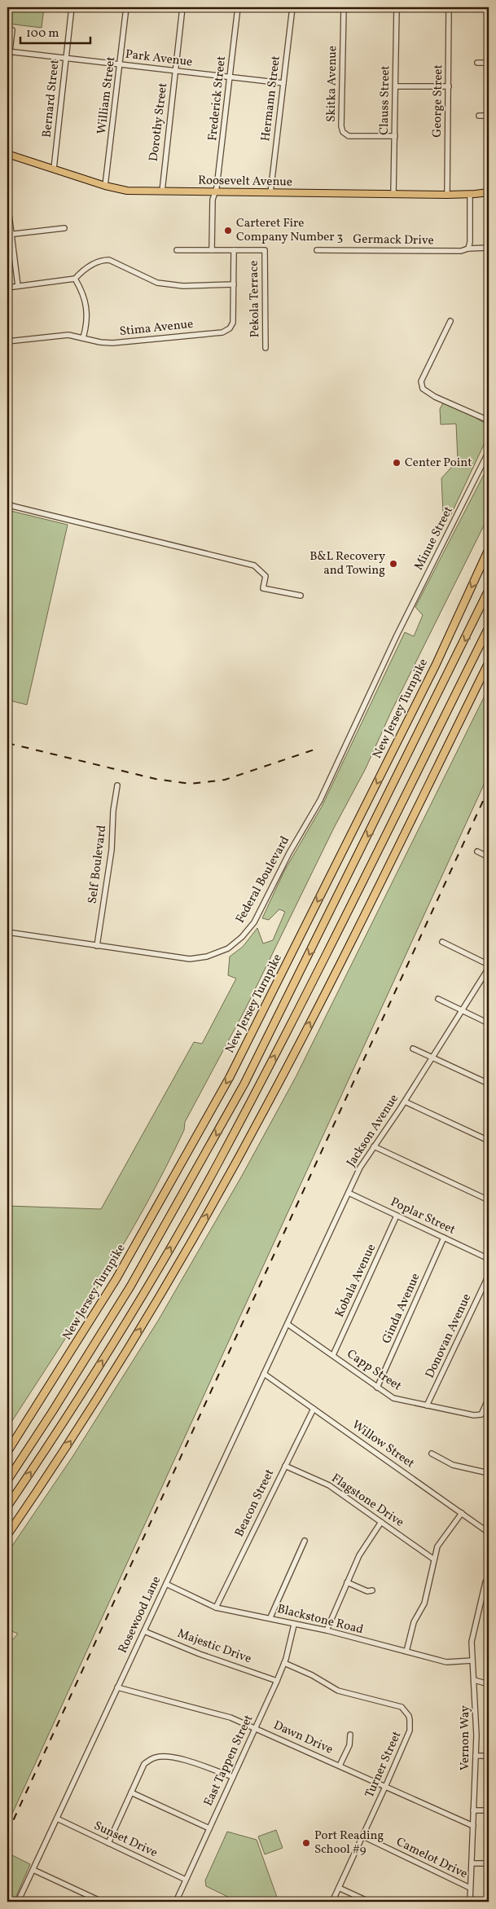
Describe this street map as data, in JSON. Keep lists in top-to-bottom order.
{
  "streets": {
    "highway": ["New Jersey Turnpike"],
    "main road": ["Roosevelt Avenue"],
    "street": [
      "Park Avenue",
      "Skitka Avenue",
      "William Street",
      "Bernard Street",
      "Frederick Street",
      "Hermann Street",
      "Clauss Street",
      "George Street",
      "Dorothy Street",
      "Germack Drive",
      "Pekola Terrace",
      "Stima Avenue",
      "Minue Street",
      "Self Boulevard",
      "Federal Boulevard",
      "Jackson Avenue",
      "Poplar Street",
      "Kobala Avenue",
      "Ginda Avenue",
      "Donovan Avenue",
      "Capp Street",
      "Willow Street",
      "Flagstone Drive",
      "Beacon Street",
      "Rosewood Lane",
      "Blackstone Road",
      "Majestic Drive",
      "Dawn Drive",
      "Vernon Way",
      "East Tappen Street",
      "Turner Street",
      "Sunset Drive",
      "Camelot Drive"
    ]
  },
  "crossings": [
    ["Park Avenue", "William Street"],
    ["Park Avenue", "Bernard Street"],
    ["Park Avenue", "Frederick Street"],
    ["Park Avenue", "Hermann Street"],
    ["Park Avenue", "Dorothy Street"],
    ["Skitka Avenue", "Clauss Street"],
    ["William Street", "Roosevelt Avenue"],
    ["Bernard Street", "Roosevelt Avenue"],
    ["Frederick Street", "Roosevelt Avenue"],
    ["Hermann Street", "Roosevelt Avenue"],
    ["Clauss Street", "Roosevelt Avenue"],
    ["George Street", "Roosevelt Avenue"],
    ["Dorothy Street", "Roosevelt Avenue"],
    ["Pekola Terrace", "Stima Avenue"],
    ["Minue Street", "Federal Boulevard"],
    ["Self Boulevard", "Federal Boulevard"],
    ["Jackson Avenue", "Poplar Street"],
    ["Jackson Avenue", "Capp Street"],
    ["Jackson Avenue", "Rosewood Lane"],
    ["Poplar Street", "Kobala Avenue"],
    ["Poplar Street", "Ginda Avenue"],
    ["Kobala Avenue", "Capp Street"],
    ["Ginda Avenue", "Capp Street"],
    ["Donovan Avenue", "Capp Street"],
    ["Willow Street", "Beacon Street"],
    ["Willow Street", "Rosewood Lane"],
    ["Flagstone Drive", "Beacon Street"],
    ["Beacon Street", "Blackstone Road"],
    ["Rosewood Lane", "Blackstone Road"],
    ["Rosewood Lane", "Majestic Drive"],
    ["Rosewood Lane", "Dawn Drive"],
    ["Rosewood Lane", "Sunset Drive"],
    ["Blackstone Road", "Vernon Way"],
    ["Blackstone Road", "East Tappen Street"],
    ["Majestic Drive", "East Tappen Street"],
    ["Dawn Drive", "Vernon Way"],
    ["Dawn Drive", "East Tappen Street"],
    ["Dawn Drive", "Turner Street"],
    ["Vernon Way", "Camelot Drive"],
    ["East Tappen Street", "Turner Street"],
    ["East Tappen Street", "Sunset Drive"],
    ["Turner Street", "Camelot Drive"]
  ],
  "places": [
    "Carteret Fire Company Number 3",
    "Center Point",
    "B&L Recovery and Towing",
    "Port Reading School #9"
  ],
  "scale_bar": "100 m"
}
